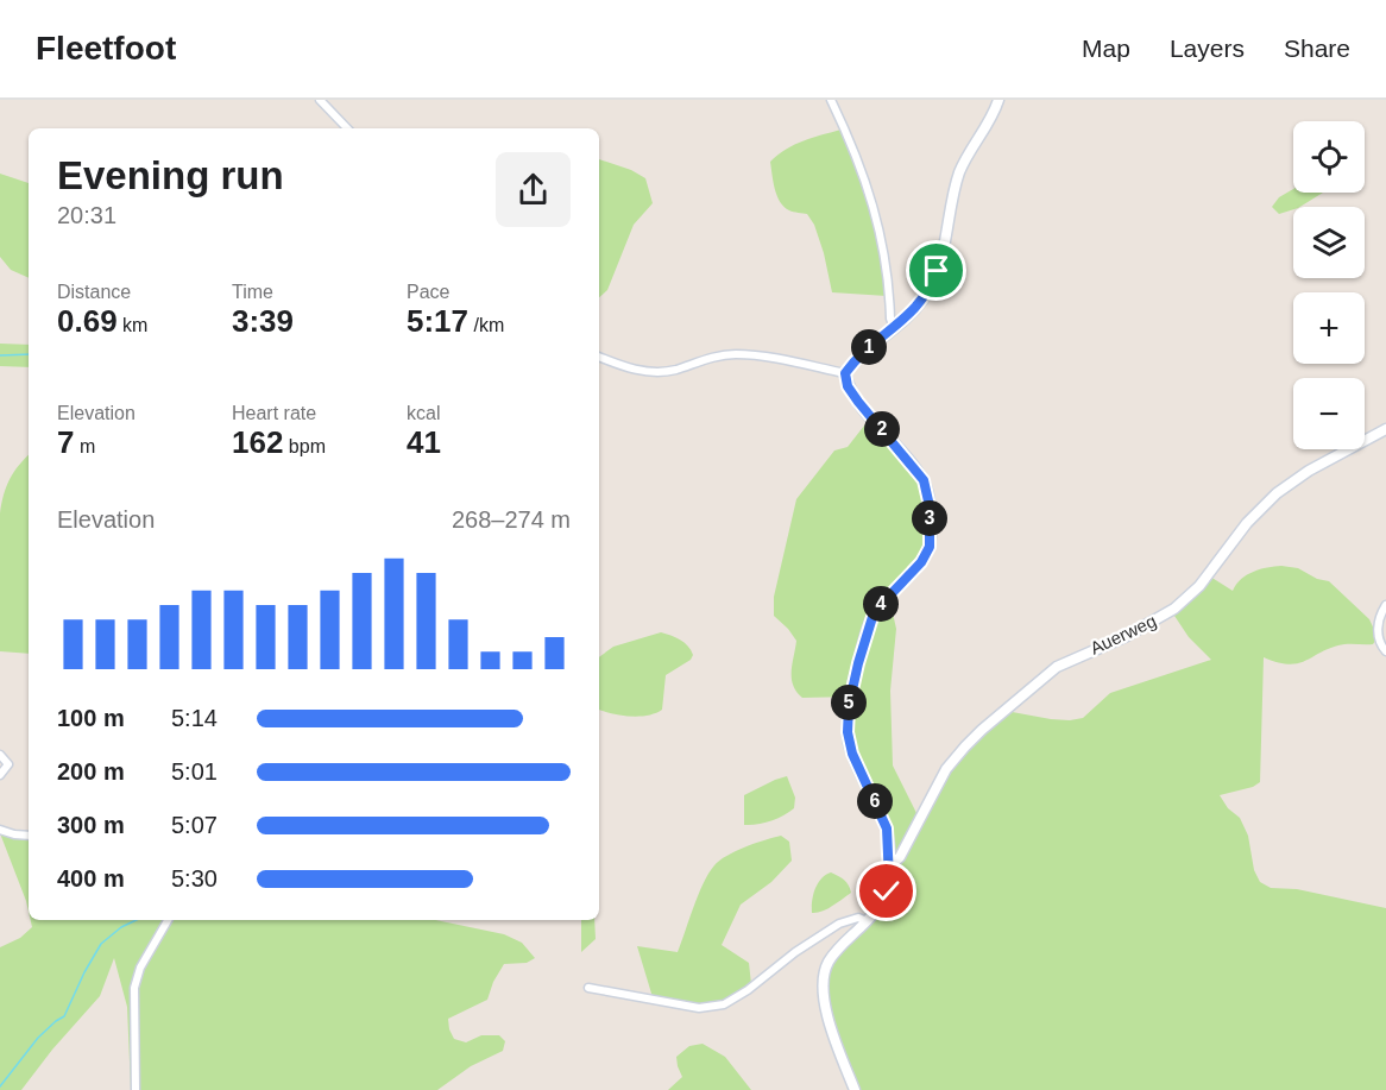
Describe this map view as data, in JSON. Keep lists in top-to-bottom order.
{
  "streets": {
    "street": ["Auerweg"]
  },
  "page": {
    "header": "Fleetfoot",
    "nav": ["Map", "Layers", "Share"],
    "map_buttons": ["+", "−"],
    "heading": ["Evening run", "20:31"],
    "stats": [
      ["Distance", "0.69 km"],
      ["Time", "3:39"],
      ["Pace", "5:17 /km"],
      ["Elevation", "7 m"],
      ["Heart rate", "162 bpm"],
      ["kcal", "41"]
    ],
    "pins": [
      "1",
      "2",
      "3",
      "4",
      "5",
      "6"
    ],
    "chart": ["Elevation", "268–274 m"],
    "list": [
      {
        "name": "100 m",
        "note": "5:14"
      },
      {
        "name": "200 m",
        "note": "5:01"
      },
      {
        "name": "300 m",
        "note": "5:07"
      },
      {
        "name": "400 m",
        "note": "5:30"
      }
    ]
  }
}
